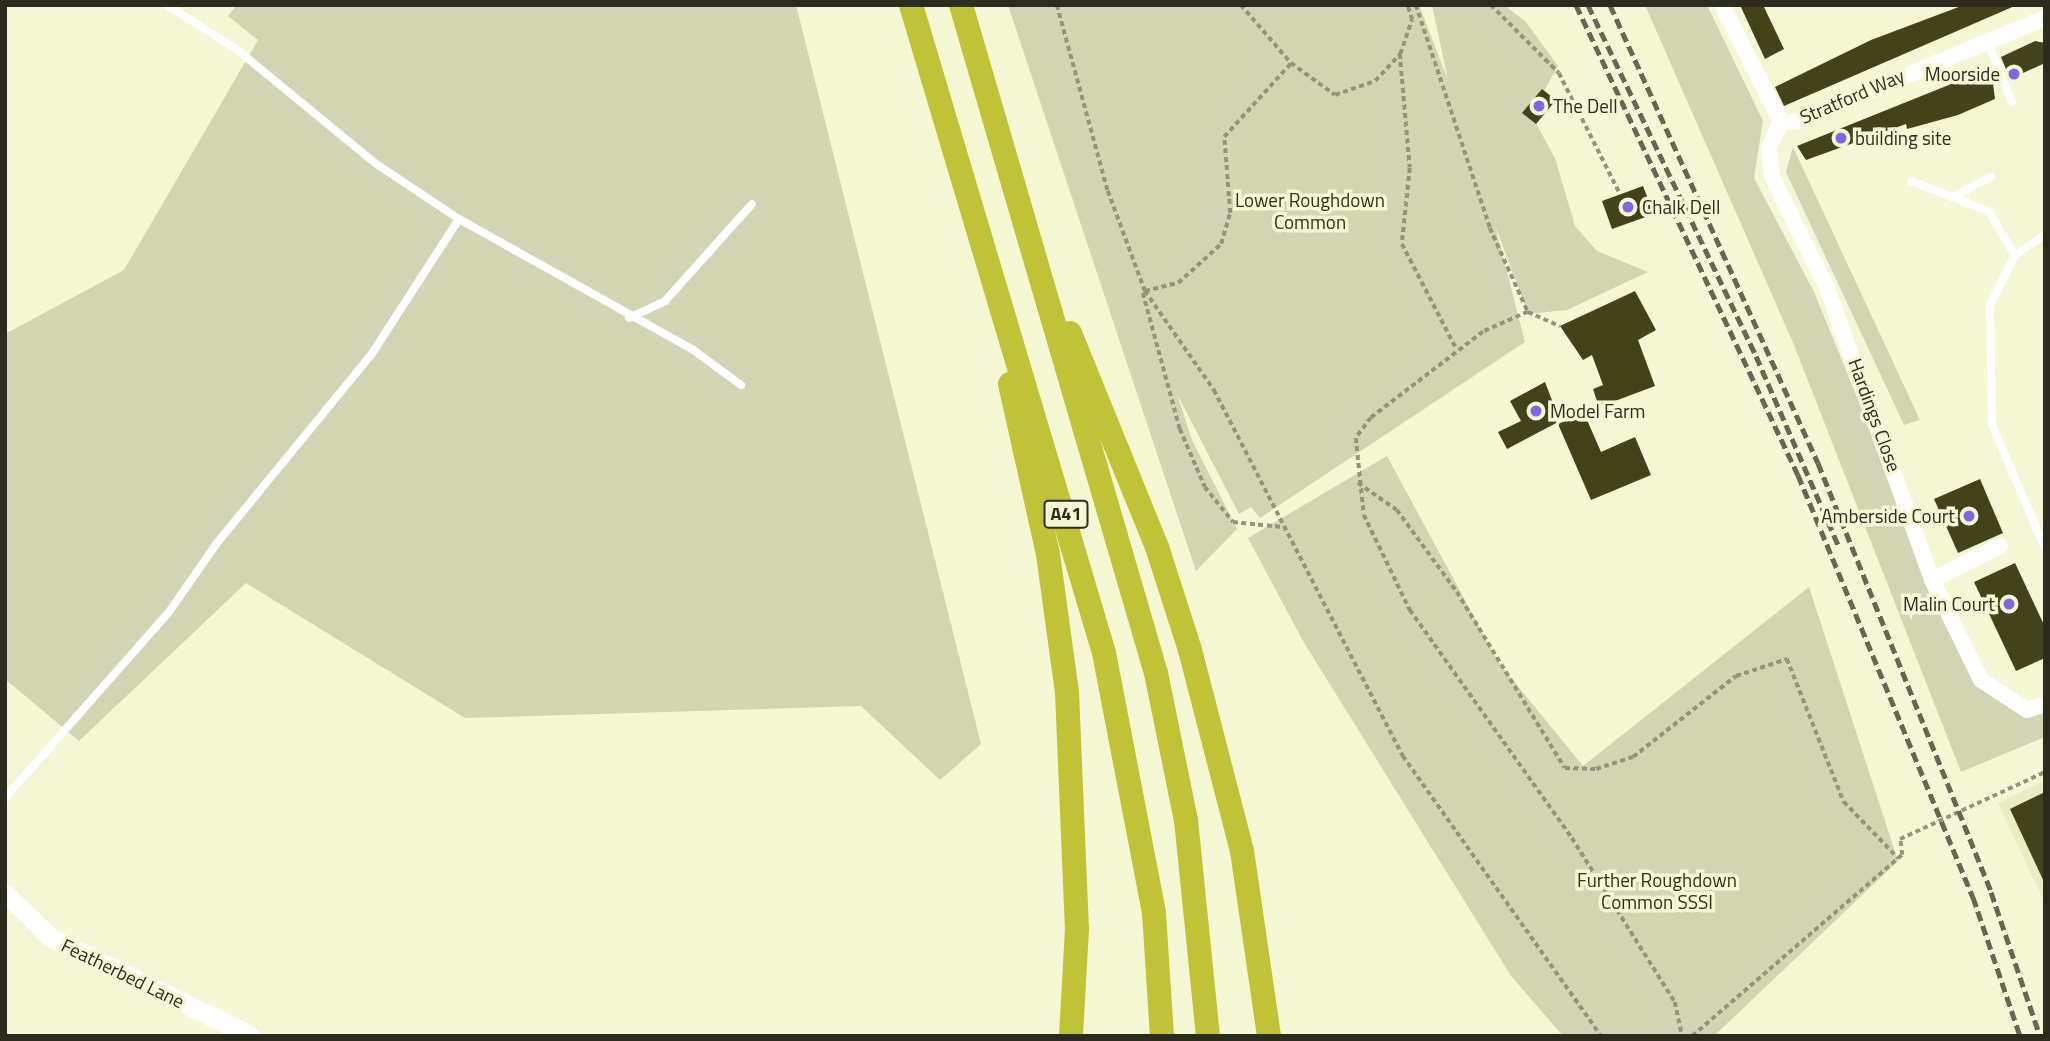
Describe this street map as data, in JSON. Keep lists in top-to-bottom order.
{
  "streets": {
    "highway": ["A41"],
    "street": ["Stratford Way", "Hardings Close", "Featherbed Lane"]
  },
  "crossings": [
    ["Stratford Way", "Hardings Close"]
  ],
  "parks": ["Lower Roughdown Common", "Further Roughdown Common SSSI"],
  "places": [
    "Moorside",
    "The Dell",
    "building site",
    "Chalk Dell",
    "Model Farm",
    "Amberside Court",
    "Malin Court"
  ]
}
